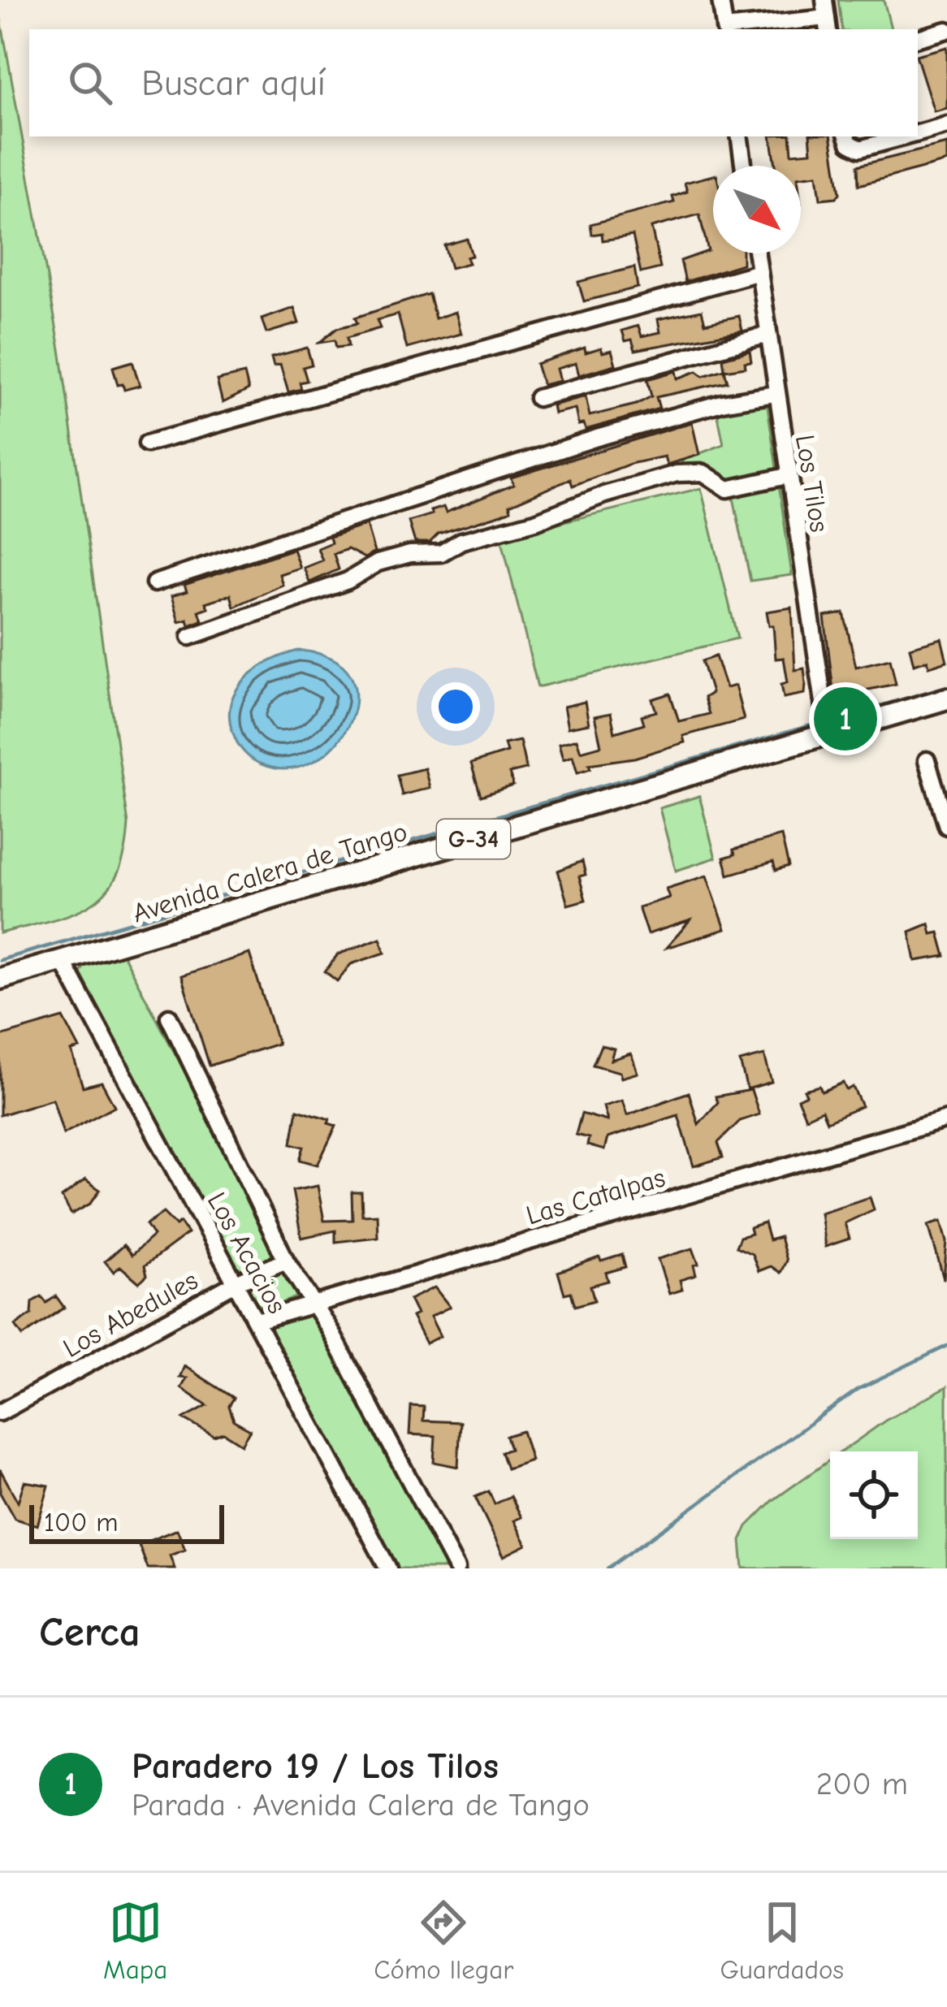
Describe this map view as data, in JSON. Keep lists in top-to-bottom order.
{
  "streets": {
    "main road": ["G-34", "Avenida Calera de Tango"],
    "street": [
      "Los Tilos",
      "Las Catalpas",
      "Los Acacios",
      "Los Abedules"
    ]
  },
  "crossings": [
    ["Los Tilos", "Avenida Calera de Tango"],
    ["Avenida Calera de Tango", "Los Acacios"],
    ["Las Catalpas", "Los Acacios"],
    ["Los Acacios", "Los Abedules"]
  ],
  "scale_bar": "100 m",
  "north": "bottom right",
  "page": {
    "search": "Buscar aquí",
    "pins": "1",
    "scale": "100 m",
    "heading": "Cerca",
    "list": [
      {
        "mark": "1",
        "name": "Paradero 19 / Los Tilos",
        "note": "Parada · Avenida Calera de Tango",
        "value": "200 m"
      }
    ],
    "nav": ["Mapa", "Cómo llegar", "Guardados"]
  }
}
